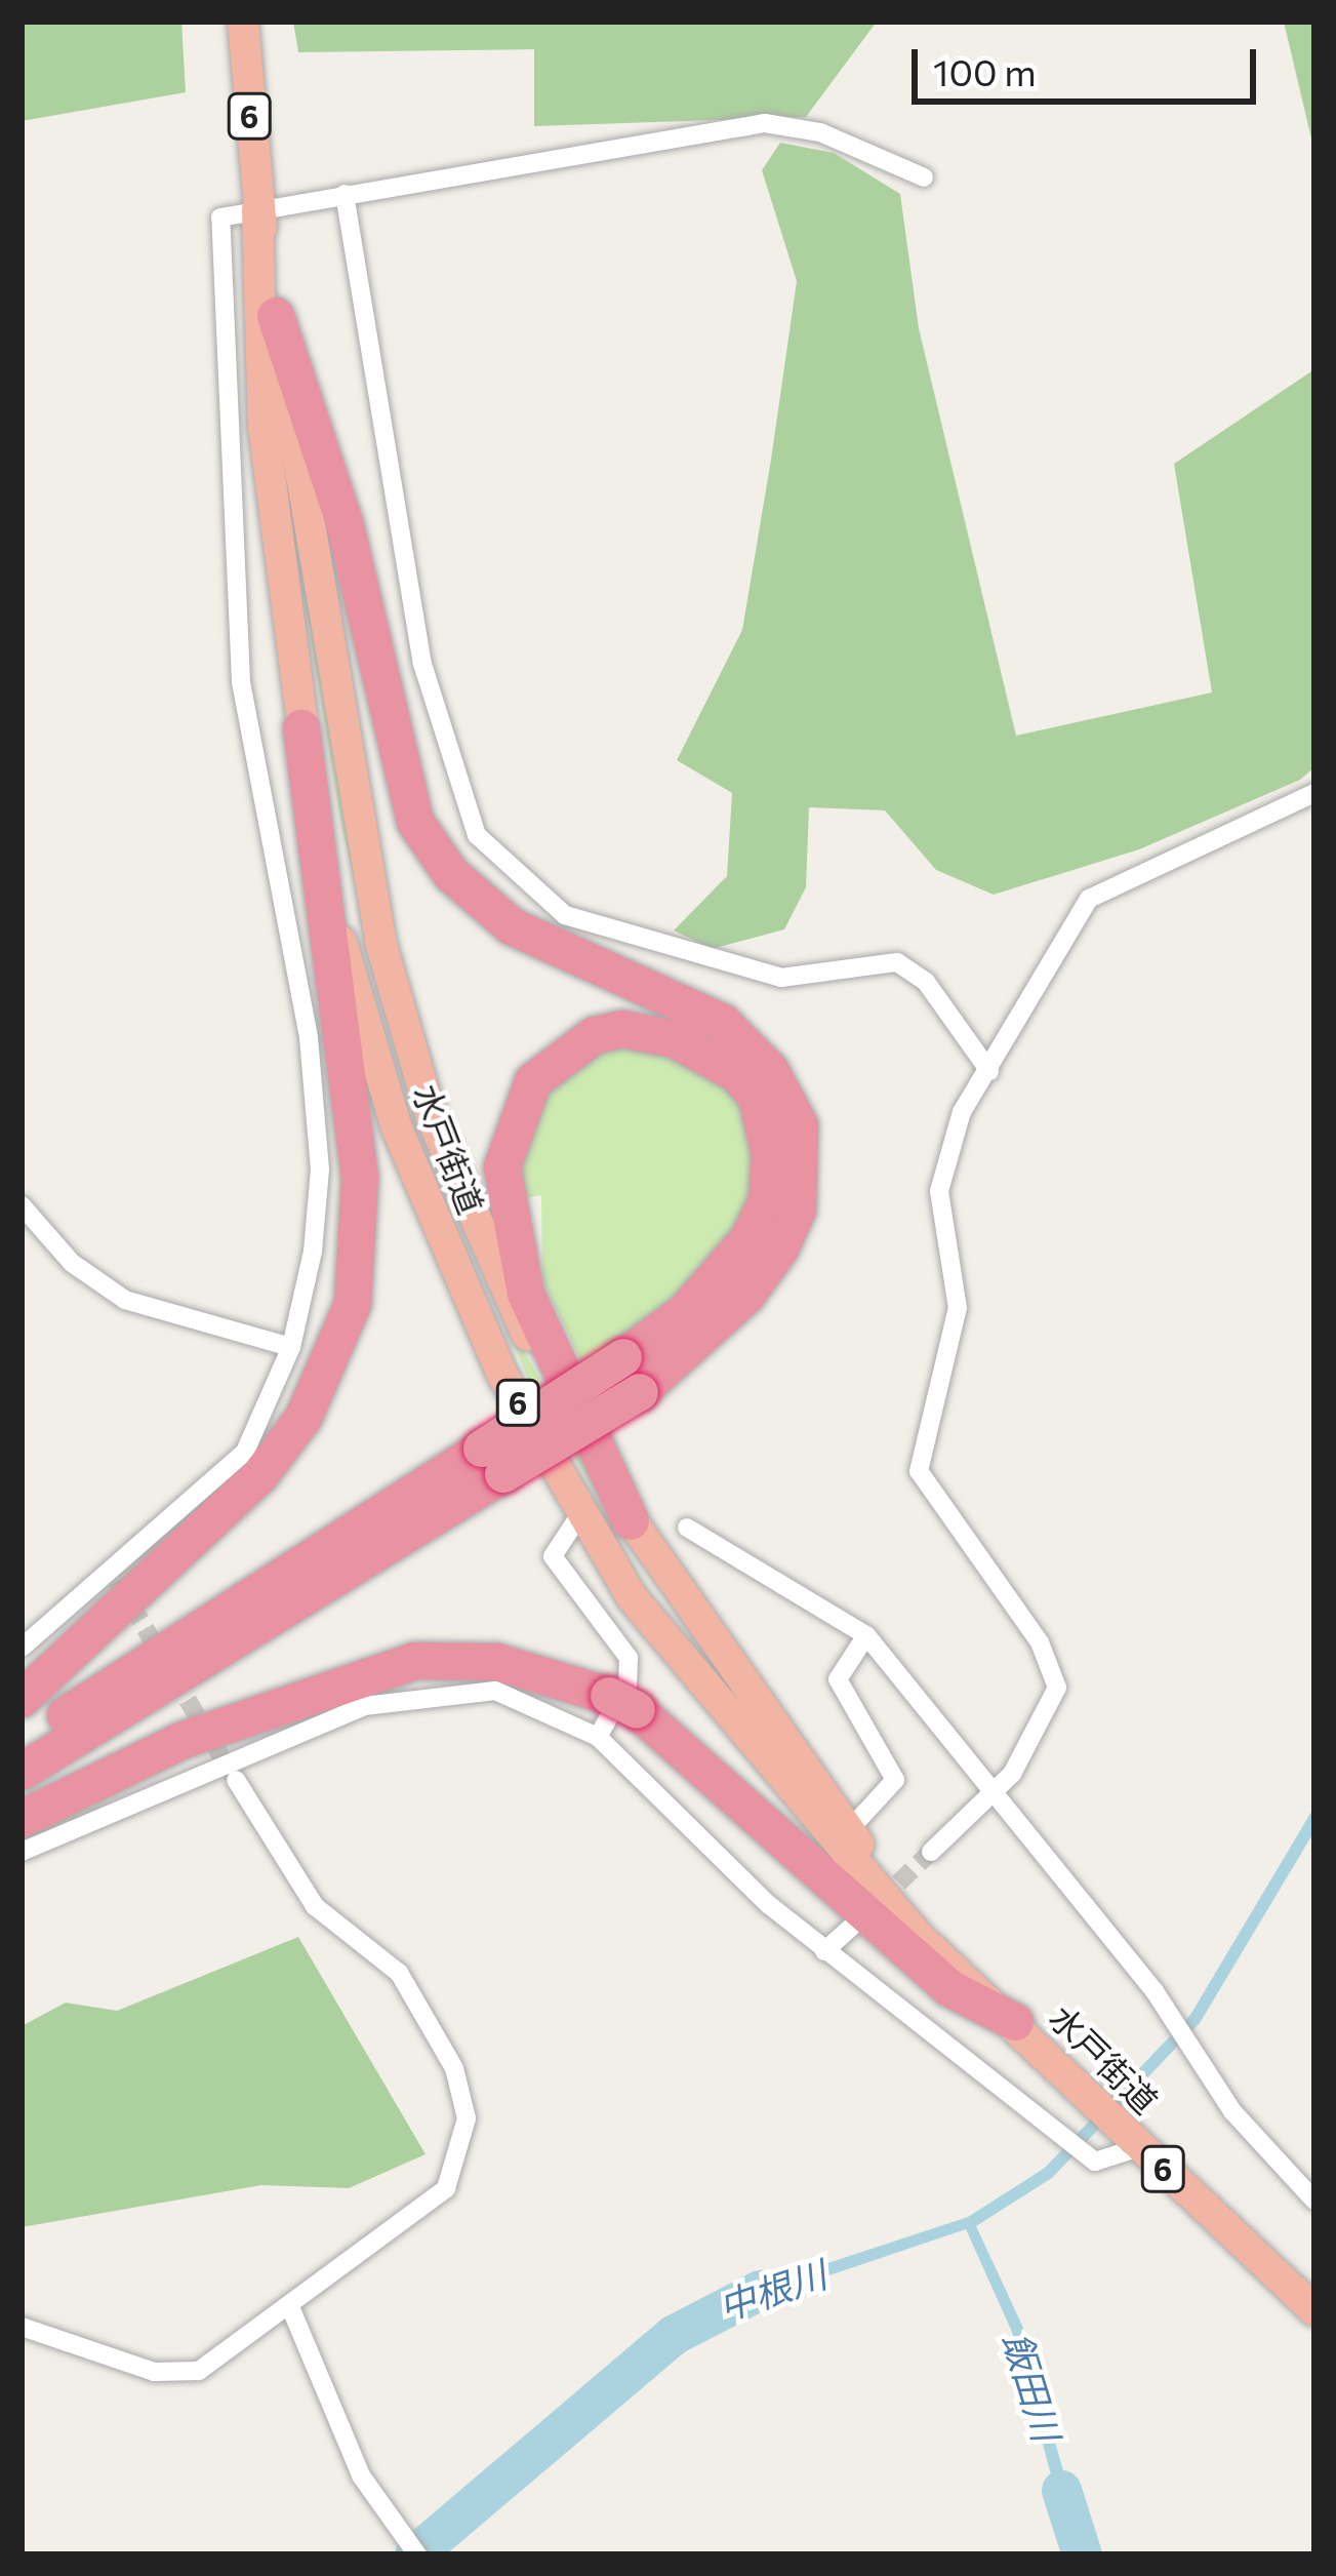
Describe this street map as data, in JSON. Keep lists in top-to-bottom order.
{
  "streets": {
    "highway": ["6", "水戸街道"]
  },
  "water": ["中根川", "飯田川"],
  "scale_bar": "100 m"
}
